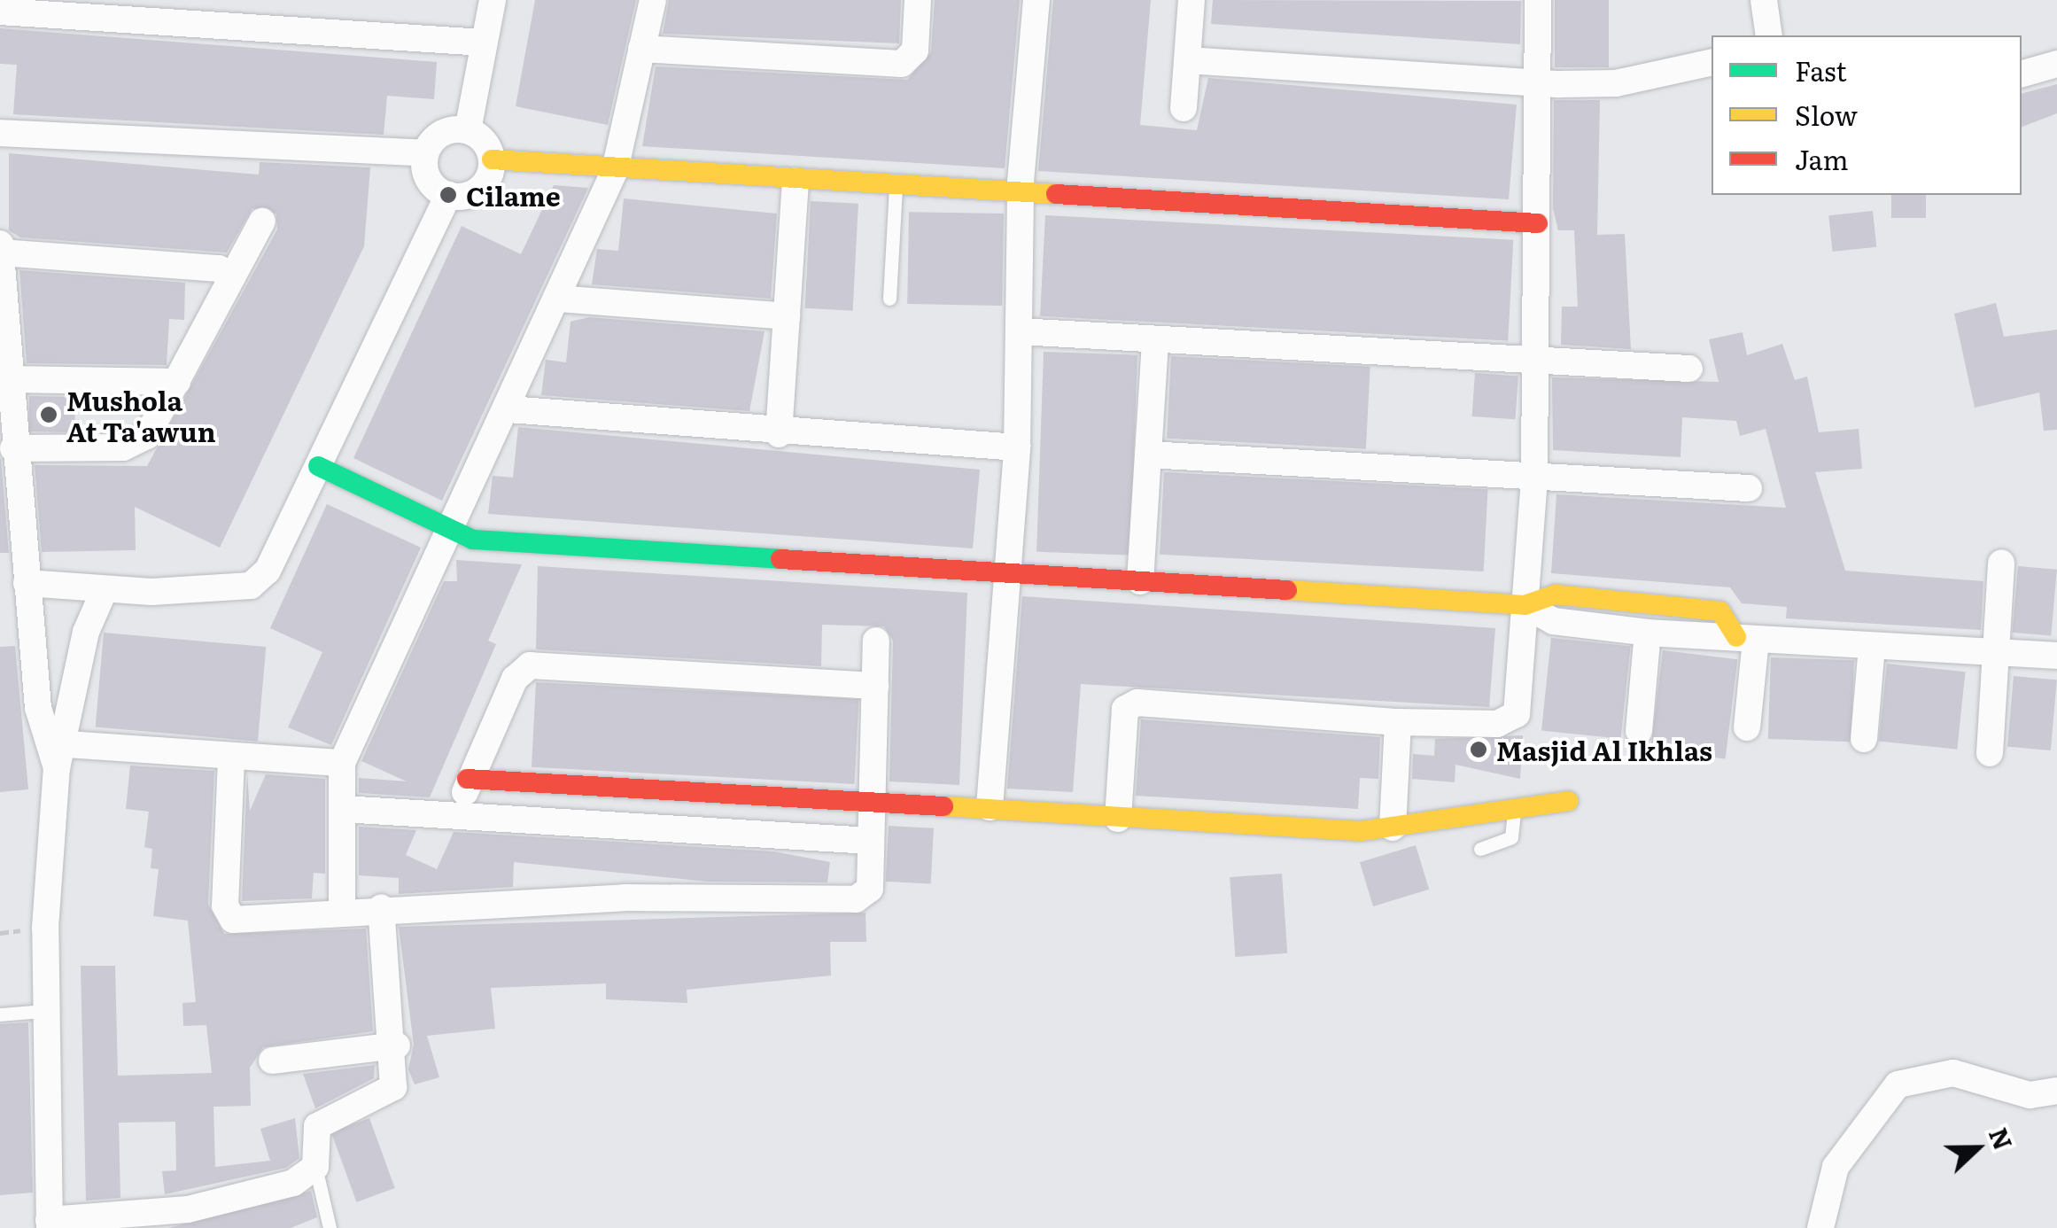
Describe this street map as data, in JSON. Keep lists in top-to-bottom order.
{
  "places": ["Cilame", "Mushola At Ta'awun", "Masjid Al Ikhlas"],
  "legend": ["Fast", "Slow", "Jam"],
  "north": "right"
}
